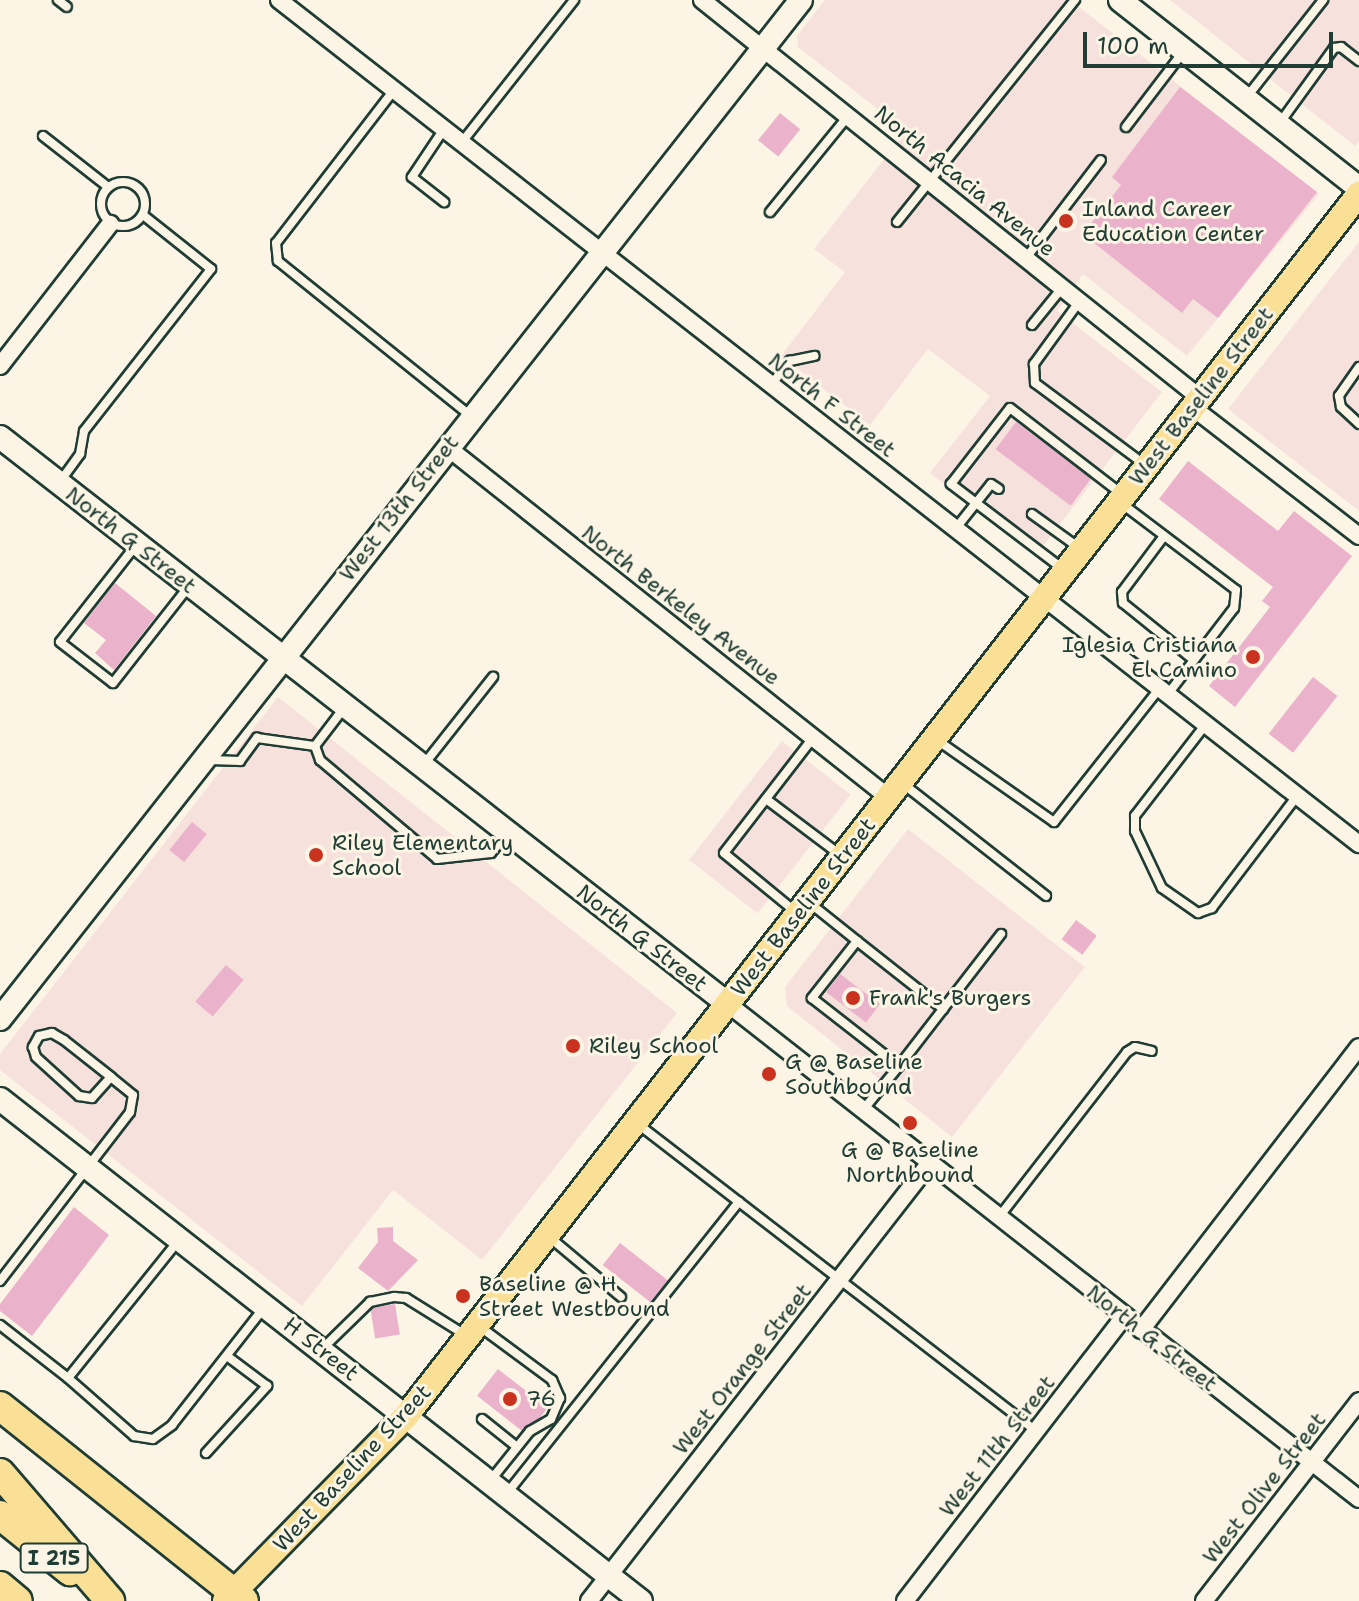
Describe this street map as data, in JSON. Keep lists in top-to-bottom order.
{
  "streets": {
    "highway": ["I 215"],
    "main road": ["West Baseline Street"],
    "street": [
      "North Acacia Avenue",
      "North F Street",
      "West 13th Street",
      "North G Street",
      "North Berkeley Avenue",
      "H Street",
      "West Orange Street",
      "West 11th Street",
      "West Olive Street"
    ]
  },
  "crossings": [
    ["North Acacia Avenue", "West Baseline Street"],
    ["North Acacia Avenue", "West 13th Street"],
    ["West Baseline Street", "North F Street"],
    ["West Baseline Street", "North G Street"],
    ["West Baseline Street", "North Berkeley Avenue"],
    ["West Baseline Street", "H Street"],
    ["North F Street", "West 13th Street"],
    ["West 13th Street", "North G Street"],
    ["West 13th Street", "North Berkeley Avenue"],
    ["North G Street", "West Orange Street"],
    ["North G Street", "West 11th Street"],
    ["North G Street", "West Olive Street"],
    ["H Street", "West Orange Street"]
  ],
  "places": [
    "Inland Career Education Center",
    "Iglesia Cristiana El Camino",
    "Riley Elementary School",
    "Frank's Burgers",
    "Riley School",
    "G @ Baseline Southbound",
    "G @ Baseline Northbound",
    "Baseline @ H Street Westbound",
    "76"
  ],
  "scale_bar": "100 m"
}
